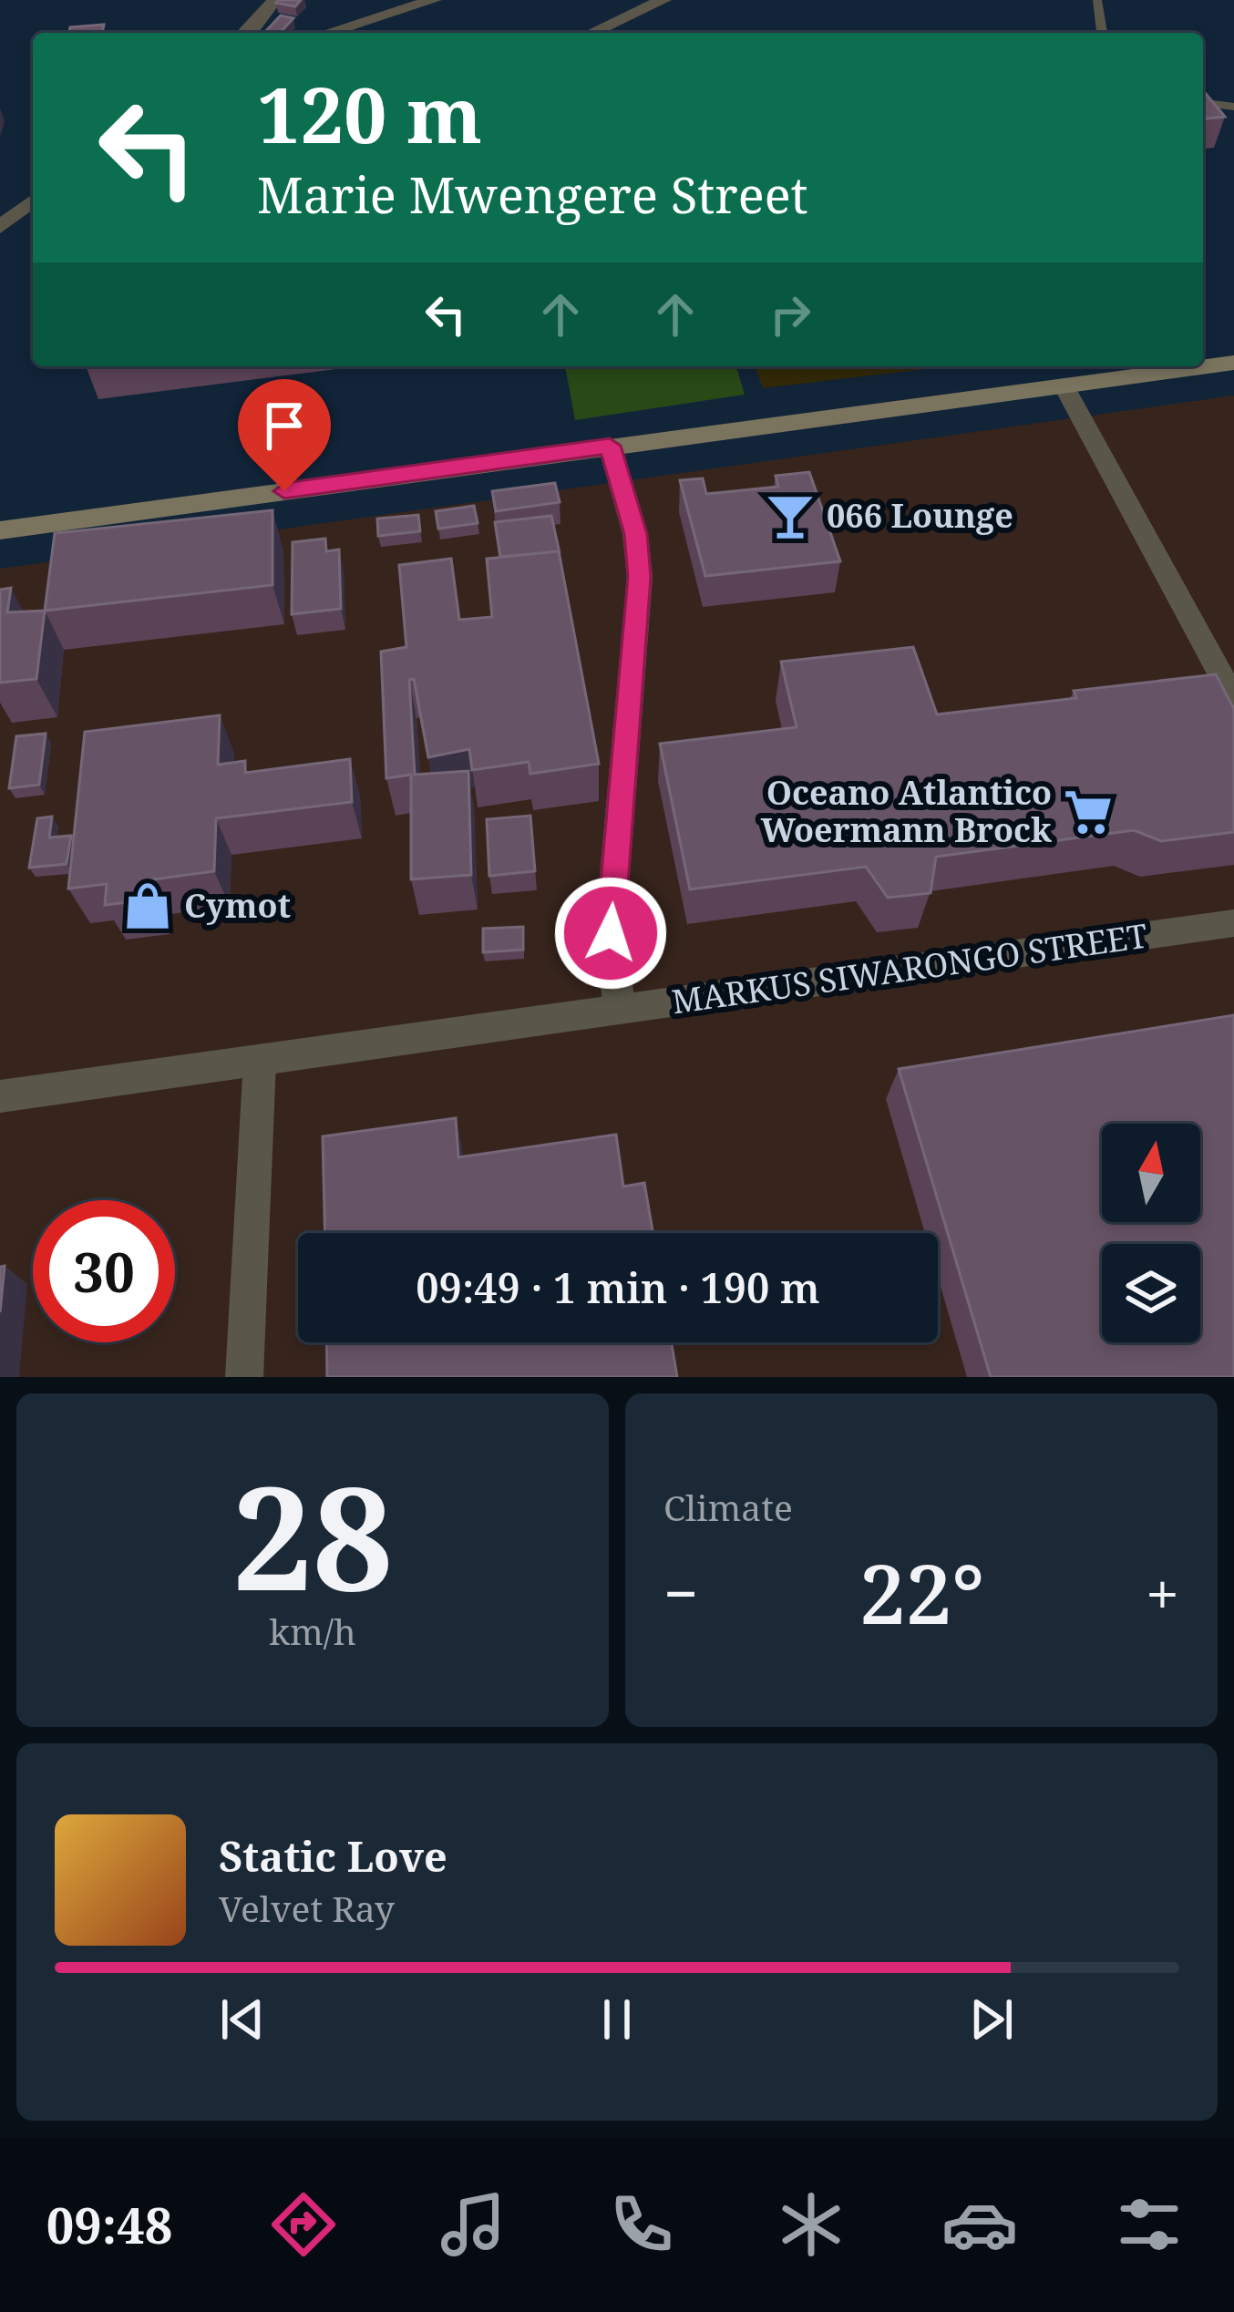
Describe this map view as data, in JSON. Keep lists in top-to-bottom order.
{
  "streets": {
    "street": ["MARKUS SIWARONGO STREET"]
  },
  "places": {
    "bar": ["066 Lounge"],
    "supermarket": ["Oceano Atlantico Woermann Brock"],
    "shop": ["Cymot"]
  },
  "north": "top",
  "page": {
    "turn": ["120 m", "Marie Mwengere Street"],
    "limit": "30",
    "trip": "09:49 · 1 min · 190 m",
    "tile": [
      ["28", "km/h"],
      "Climate"
    ],
    "heat": ["−", "22°", "+"],
    "song": ["Static Love", "Velvet Ray"],
    "tabs": "09:48"
  }
}
